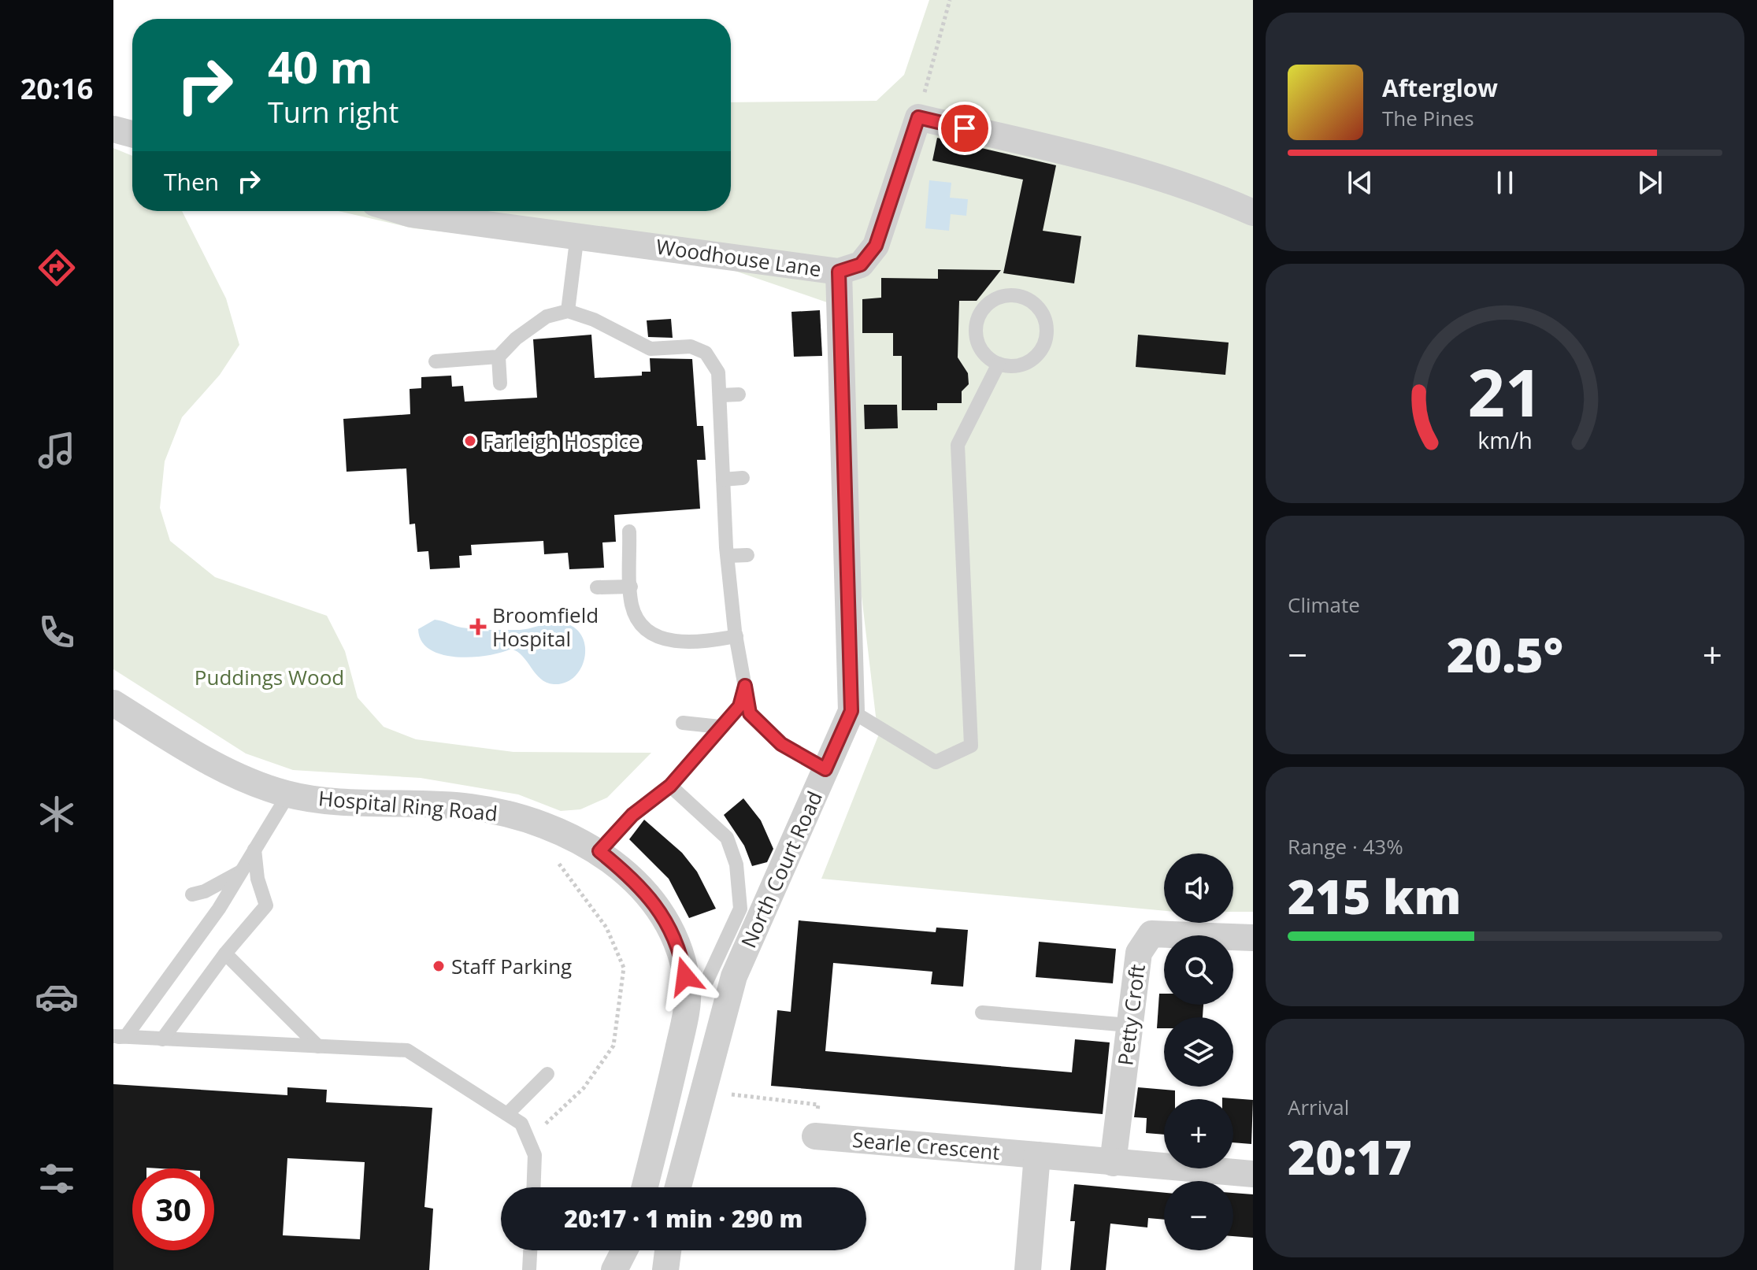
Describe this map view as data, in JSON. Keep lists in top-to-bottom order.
{
  "streets": {
    "street": [
      "Woodhouse Lane",
      "Hospital Ring Road",
      "North Court Road",
      "Petty Croft",
      "Searle Crescent"
    ]
  },
  "crossings": [
    ["Woodhouse Lane", "North Court Road"],
    ["Petty Croft", "Searle Crescent"]
  ],
  "parks": ["Puddings Wood"],
  "places": {
    "other": ["Farleigh Hospice", "Staff Parking"],
    "health": ["Broomfield Hospital"]
  },
  "page": {
    "tabs": "20:16",
    "turn": ["40 m", "Turn right"],
    "song": ["Afterglow", "The Pines"],
    "then": "Then",
    "tile": [
      "Climate",
      ["Range · 43%", "215 km"],
      ["Arrival", "20:17"]
    ],
    "heat": ["−", "20.5°", "+"],
    "map_buttons": ["+", "−"],
    "limit": "30",
    "trip": "20:17 · 1 min · 290 m",
    "gauge": ["21", "km/h"]
  }
}
